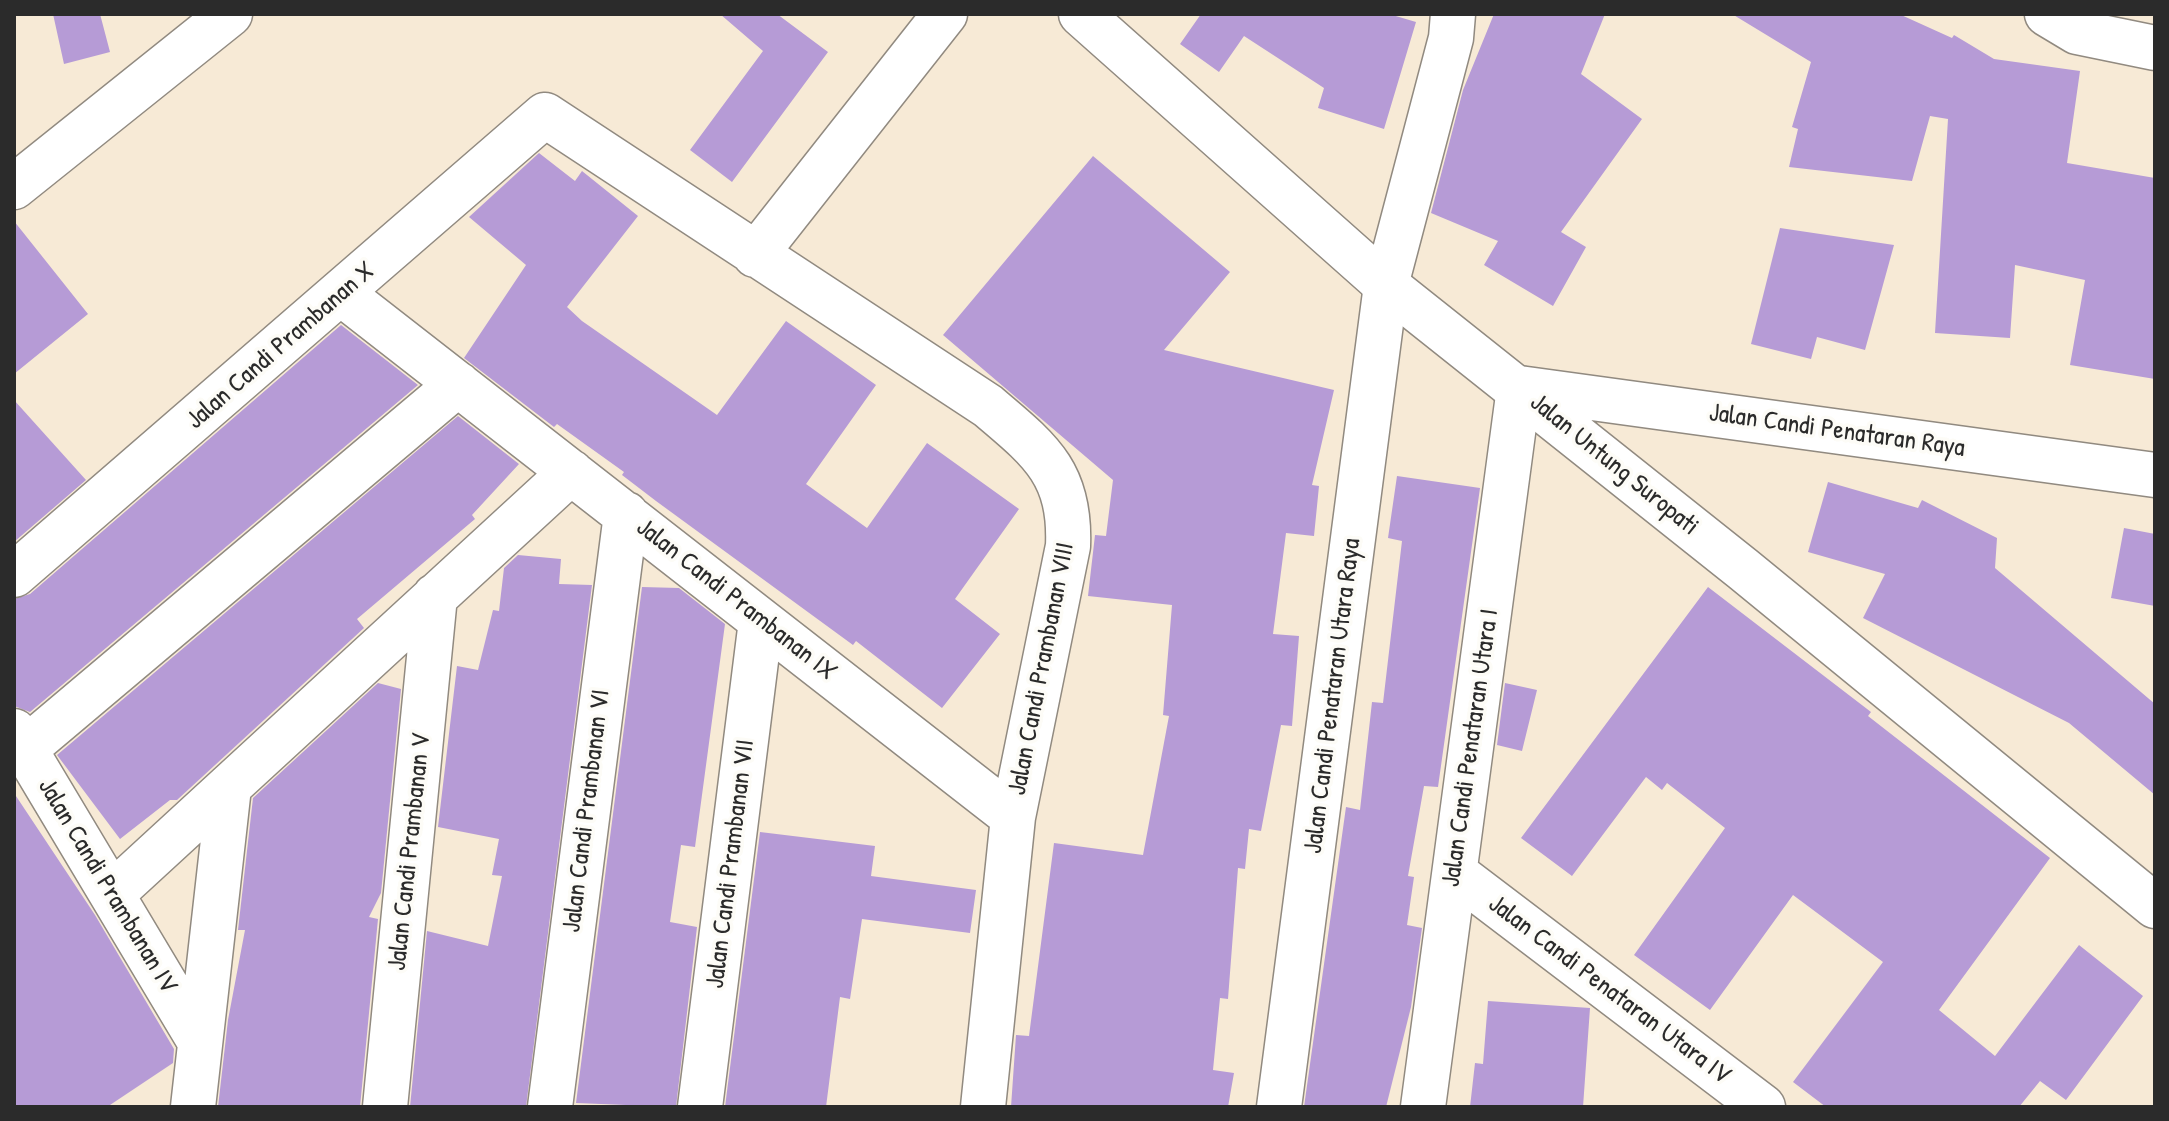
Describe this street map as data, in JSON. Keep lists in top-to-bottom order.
{
  "streets": {
    "street": [
      "Jalan Candi Prambanan X",
      "Jalan Candi Penataran Raya",
      "Jalan Untung Suropati",
      "Jalan Candi Prambanan IX",
      "Jalan Candi Prambanan VIII",
      "Jalan Candi Penataran Utara Raya",
      "Jalan Candi Penataran Utara I",
      "Jalan Candi Prambanan VI",
      "Jalan Candi Prambanan V",
      "Jalan Candi Prambanan VII",
      "Jalan Candi Prambanan IV",
      "Jalan Candi Penataran Utara IV"
    ]
  },
  "crossings": [
    ["Jalan Candi Prambanan X", "Jalan Candi Prambanan IX"],
    ["Jalan Candi Prambanan X", "Jalan Candi Prambanan VIII"],
    ["Jalan Candi Penataran Raya", "Jalan Untung Suropati"],
    ["Jalan Candi Penataran Raya", "Jalan Candi Penataran Utara I"],
    ["Jalan Untung Suropati", "Jalan Candi Penataran Utara Raya"],
    ["Jalan Untung Suropati", "Jalan Candi Penataran Utara I"],
    ["Jalan Candi Prambanan IX", "Jalan Candi Prambanan VIII"],
    ["Jalan Candi Prambanan IX", "Jalan Candi Prambanan VI"],
    ["Jalan Candi Prambanan IX", "Jalan Candi Prambanan VII"],
    ["Jalan Candi Penataran Utara I", "Jalan Candi Penataran Utara IV"]
  ]
}
